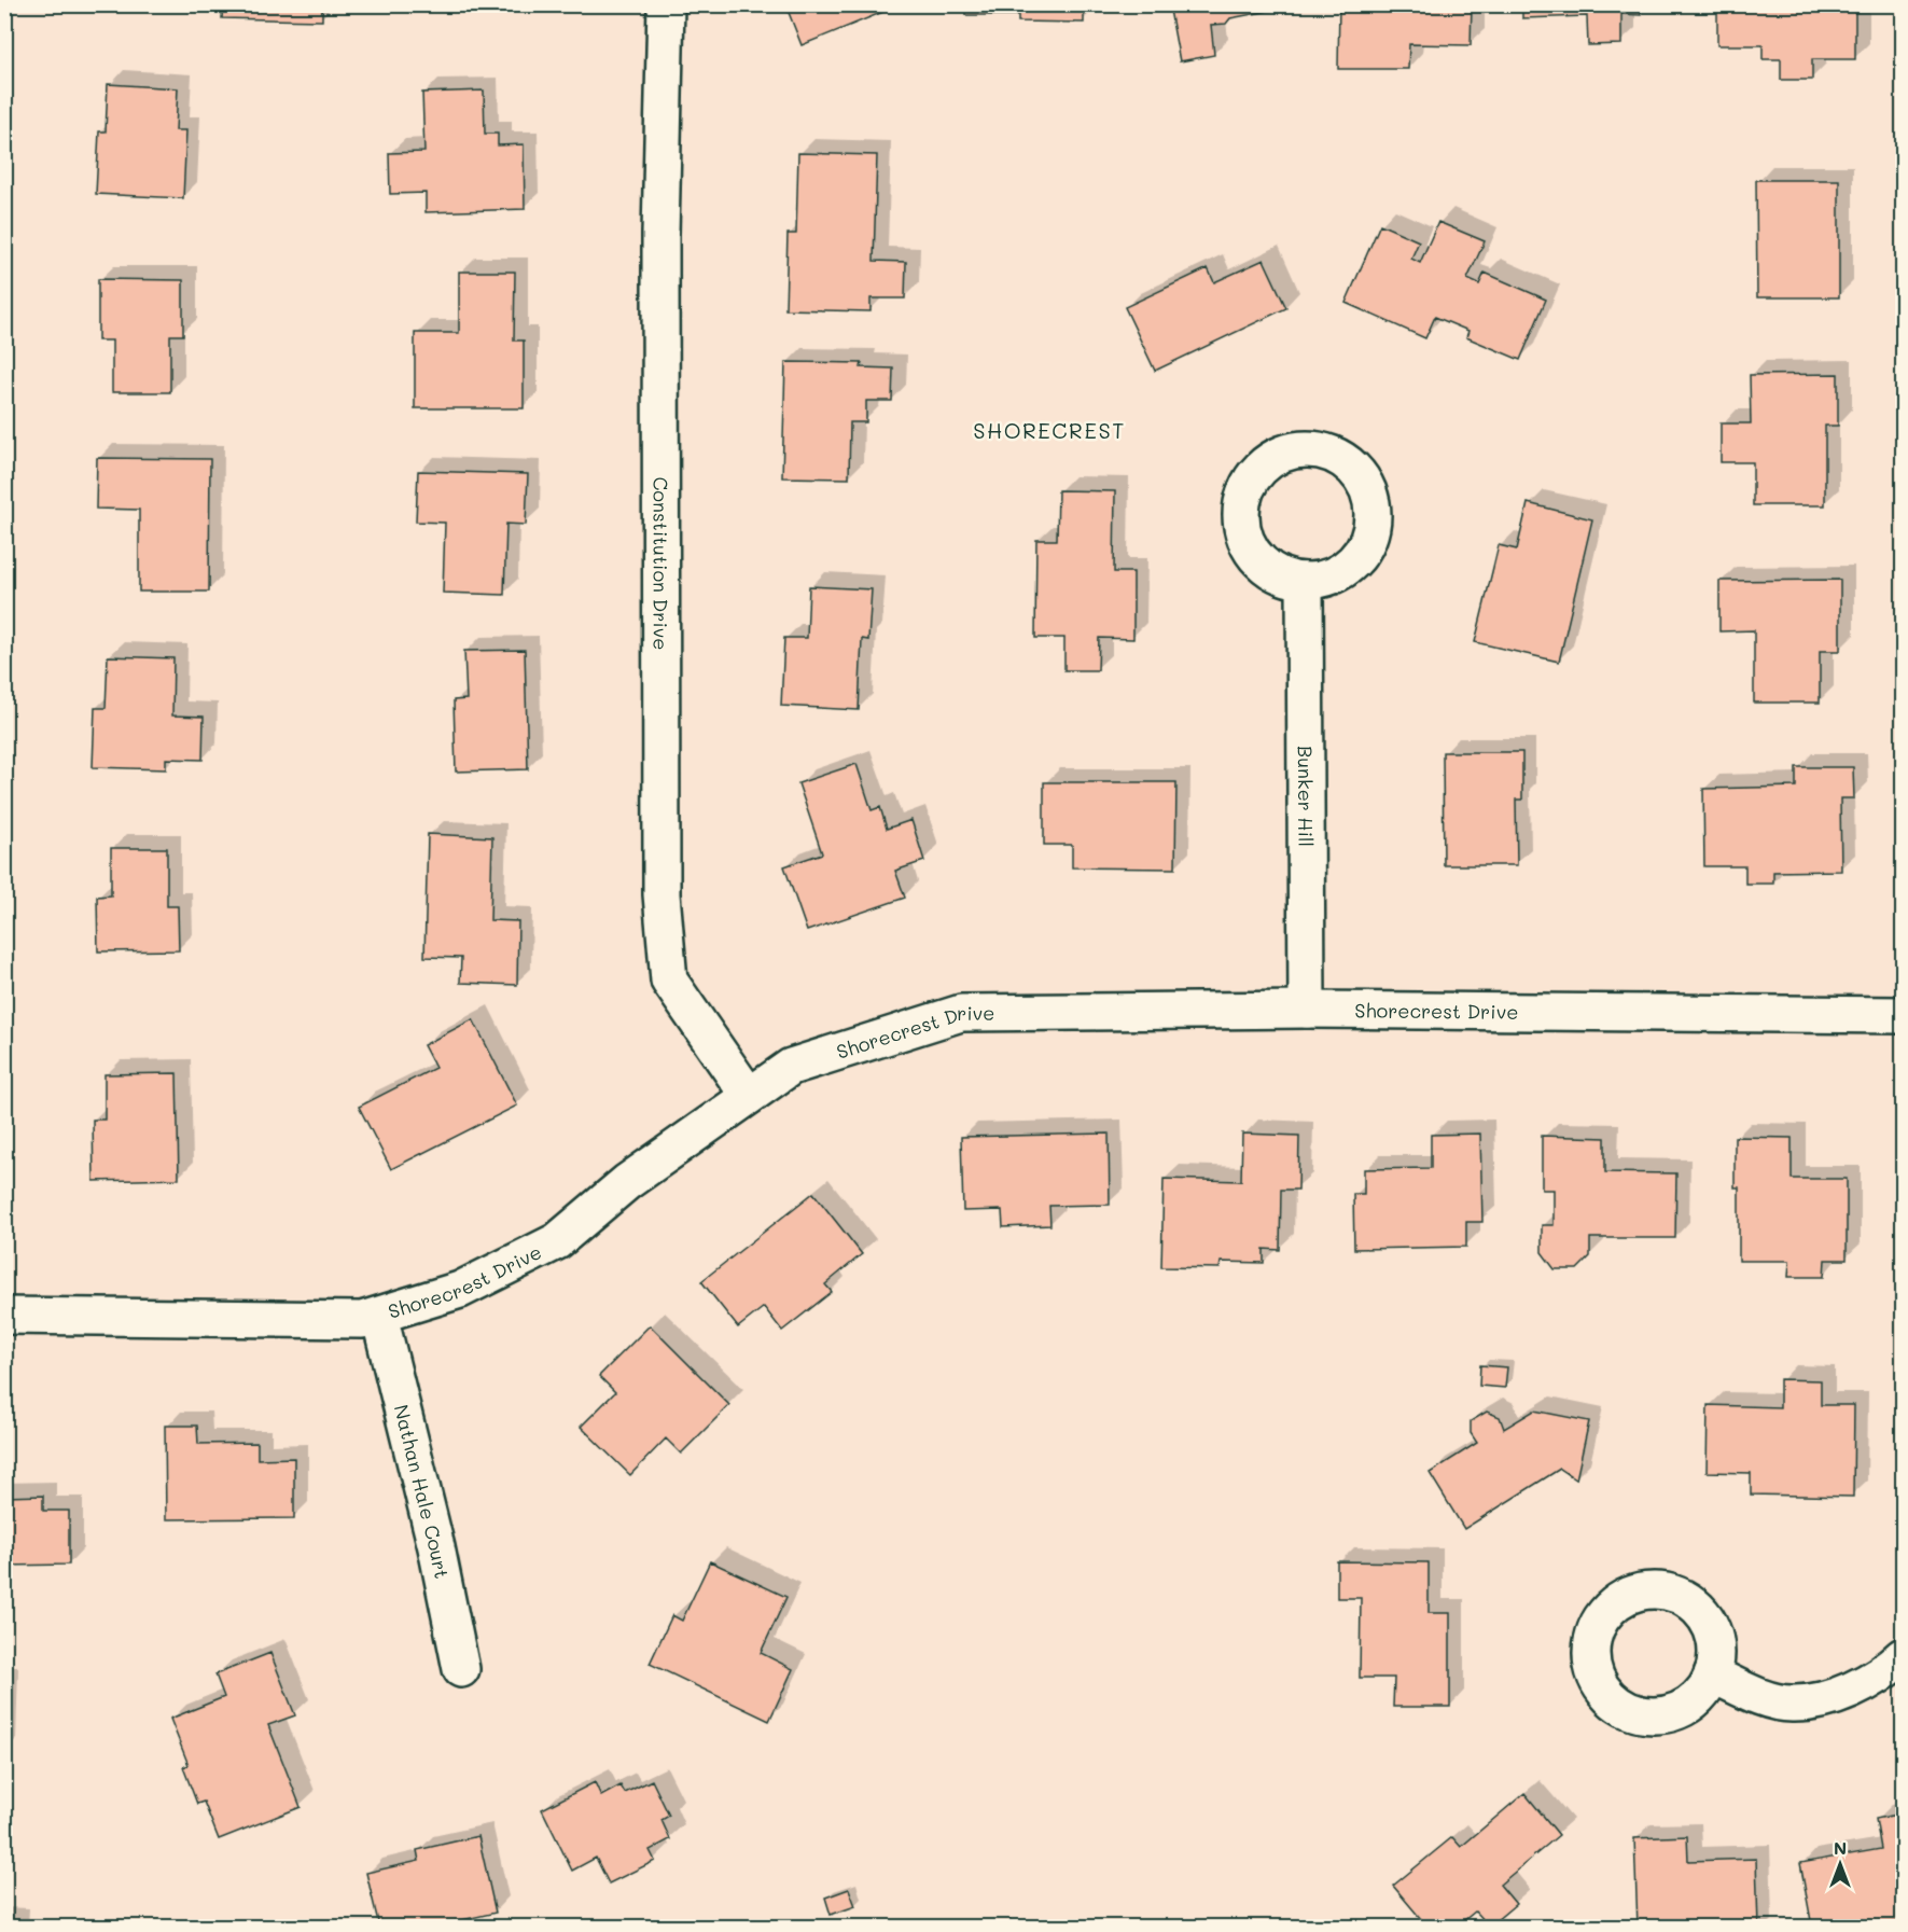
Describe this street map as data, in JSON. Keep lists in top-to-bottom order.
{
  "streets": {
    "street": [
      "Constitution Drive",
      "Bunker Hill",
      "Shorecrest Drive",
      "Nathan Hale Court"
    ]
  },
  "crossings": [
    ["Constitution Drive", "Shorecrest Drive"],
    ["Bunker Hill", "Shorecrest Drive"],
    ["Shorecrest Drive", "Nathan Hale Court"]
  ],
  "districts": ["SHORECREST"],
  "north": "top"
}
